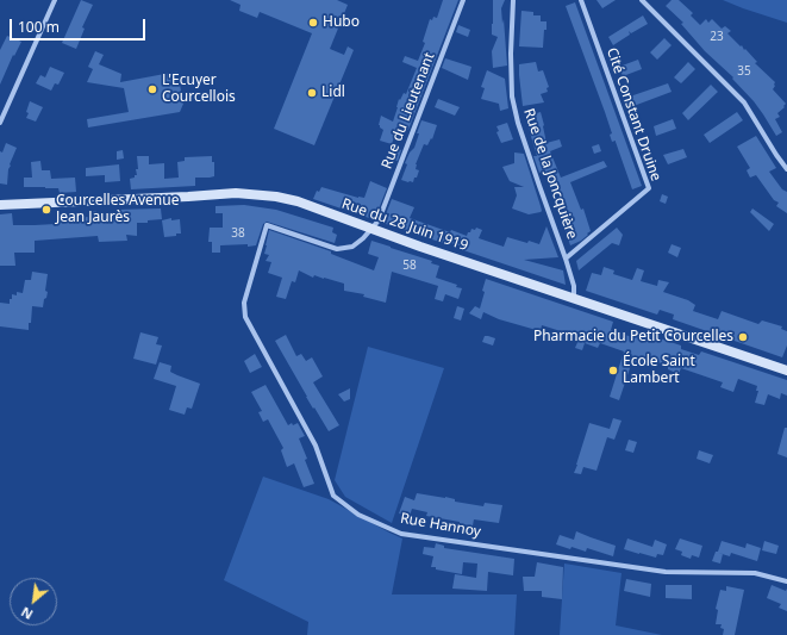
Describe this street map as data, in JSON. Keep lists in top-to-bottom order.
{
  "streets": {
    "main road": ["Rue du 28 Juin 1919"],
    "street": [
      "Rue du Lieutenant",
      "Cité Constant Druine",
      "Rue de la Joncquière",
      "Rue Hannoy"
    ]
  },
  "crossings": [
    ["Rue du Lieutenant", "Rue du 28 Juin 1919"],
    ["Rue du Lieutenant", "Rue Hannoy"],
    ["Cité Constant Druine", "Rue de la Joncquière"],
    ["Rue de la Joncquière", "Rue du 28 Juin 1919"]
  ],
  "places": [
    "Hubo",
    "L'Ecuyer Courcellois",
    "Lidl",
    "Courcelles Avenue Jean Jaurès",
    "Pharmacie du Petit Courcelles",
    "École Saint Lambert"
  ],
  "house_numbers": [
    "23",
    "35",
    "38",
    "58"
  ],
  "scale_bar": "100 m",
  "north": "bottom left"
}
